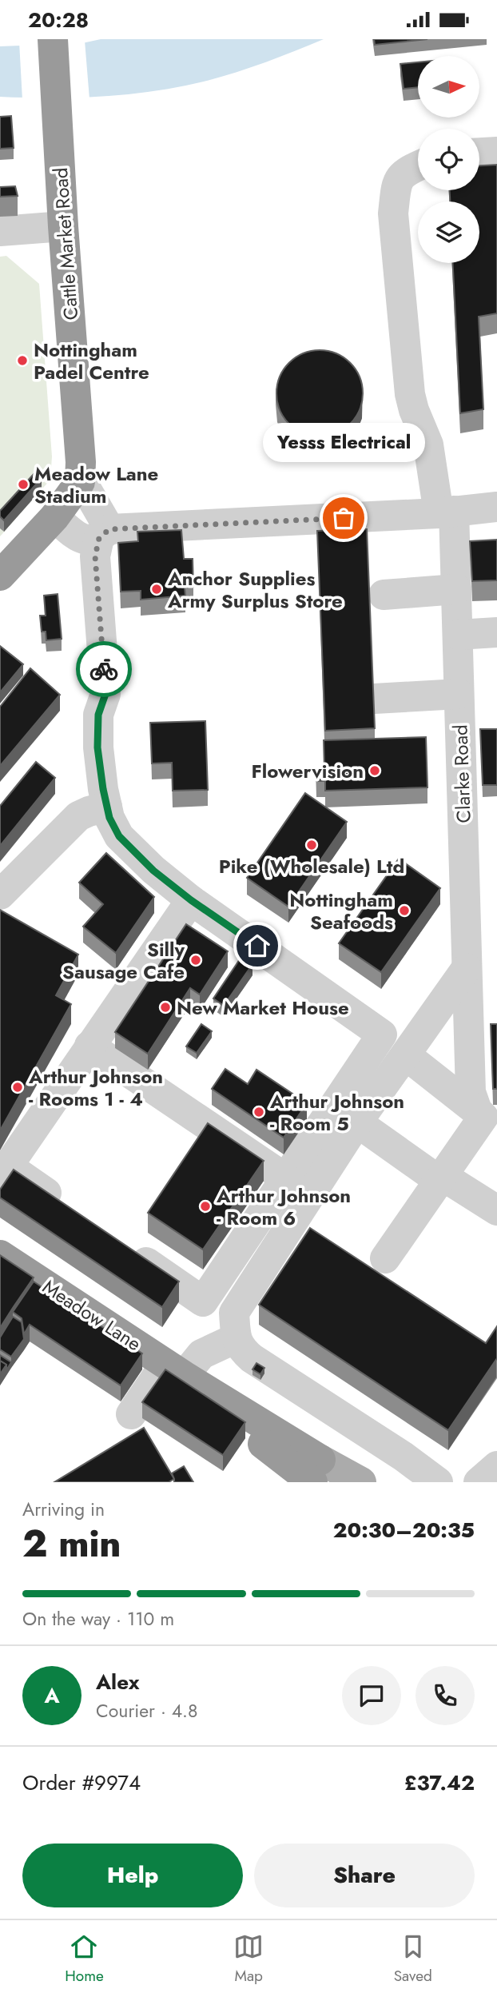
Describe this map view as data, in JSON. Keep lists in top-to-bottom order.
{
  "streets": {
    "highway": ["Cattle Market Road", "Meadow Lane"],
    "street": ["Clarke Road"]
  },
  "places": [
    "Nottingham Padel Centre",
    "Meadow Lane Stadium",
    "Yesss Electrical",
    "Anchor Supplies Army Surplus Store",
    "Flowervision",
    "Pike (Wholesale) Ltd",
    "Nottingham Seafoods",
    "Silly Sausage Cafe",
    "New Market House",
    "Arthur Johnson - Rooms 1 - 4",
    "Arthur Johnson - Room 5",
    "Arthur Johnson - Room 6"
  ],
  "north": "right",
  "page": {
    "status": "20:28",
    "bubble": "Yesss Electrical",
    "heading": ["2 min", "Arriving in", "20:30–20:35"],
    "panel": [
      "Alex",
      "Courier · 4.8",
      "Order #9974",
      "£37.42"
    ],
    "bar": "On the way · 110 m",
    "round": "A",
    "buttons": ["Help", "Share"],
    "tabs": ["Home", "Map", "Saved"]
  }
}
